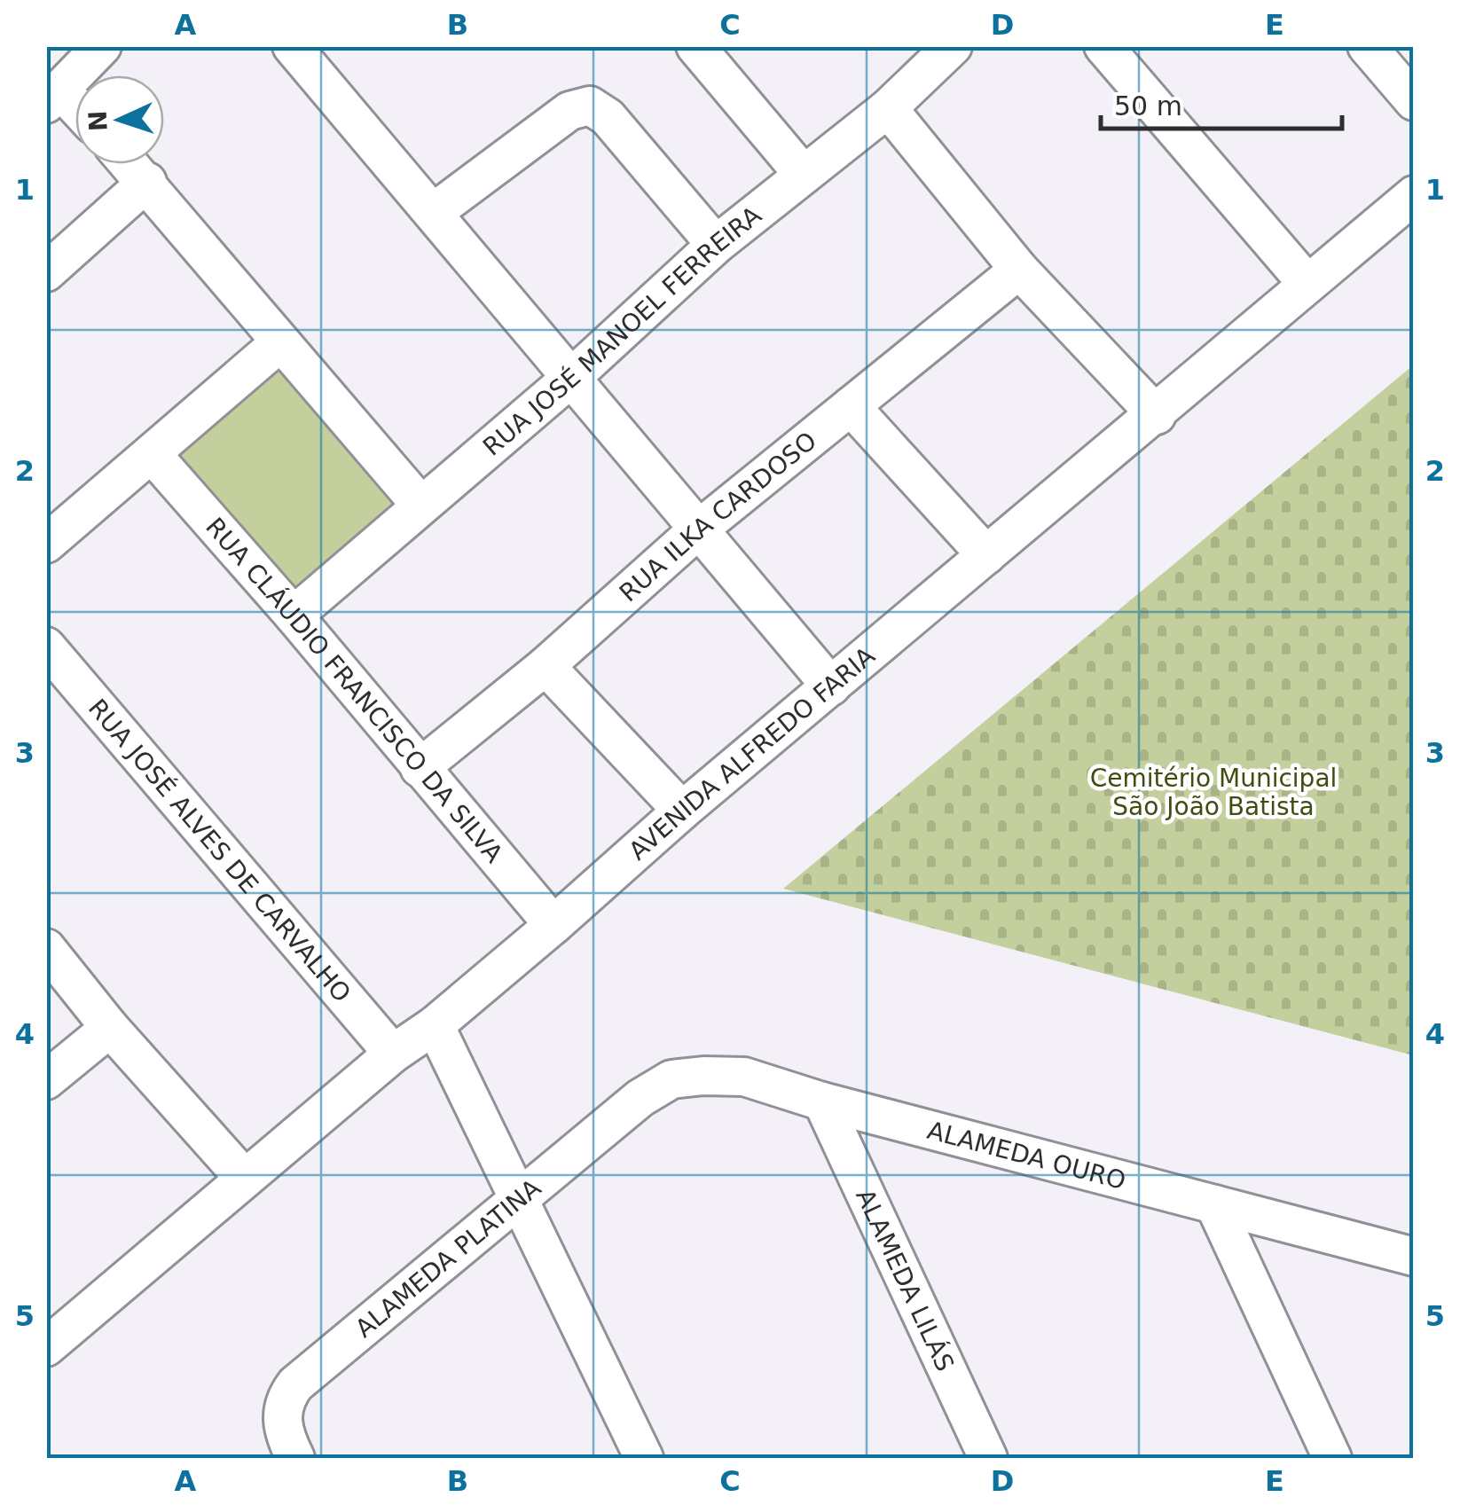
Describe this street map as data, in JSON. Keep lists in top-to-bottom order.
{
  "streets": {
    "street": [
      "RUA JOSÉ MANOEL FERREIRA",
      "RUA ILKA CARDOSO",
      "RUA CLÁUDIO FRANCISCO DA SILVA",
      "AVENIDA ALFREDO FARIA",
      "RUA JOSÉ ALVES DE CARVALHO",
      "ALAMEDA OURO",
      "ALAMEDA PLATINA",
      "ALAMEDA LILÁS"
    ]
  },
  "crossings": [
    ["RUA JOSÉ MANOEL FERREIRA", "RUA CLÁUDIO FRANCISCO DA SILVA"],
    ["RUA ILKA CARDOSO", "RUA CLÁUDIO FRANCISCO DA SILVA"],
    ["RUA CLÁUDIO FRANCISCO DA SILVA", "AVENIDA ALFREDO FARIA"],
    ["AVENIDA ALFREDO FARIA", "RUA JOSÉ ALVES DE CARVALHO"],
    ["ALAMEDA OURO", "ALAMEDA PLATINA"],
    ["ALAMEDA OURO", "ALAMEDA LILÁS"]
  ],
  "parks": ["Cemitério Municipal São João Batista"],
  "scale_bar": "50 m",
  "north": "left",
  "grid": {
    "columns": [
      "A",
      "B",
      "C",
      "D",
      "E"
    ],
    "rows": [
      "1",
      "2",
      "3",
      "4",
      "5"
    ]
  }
}
